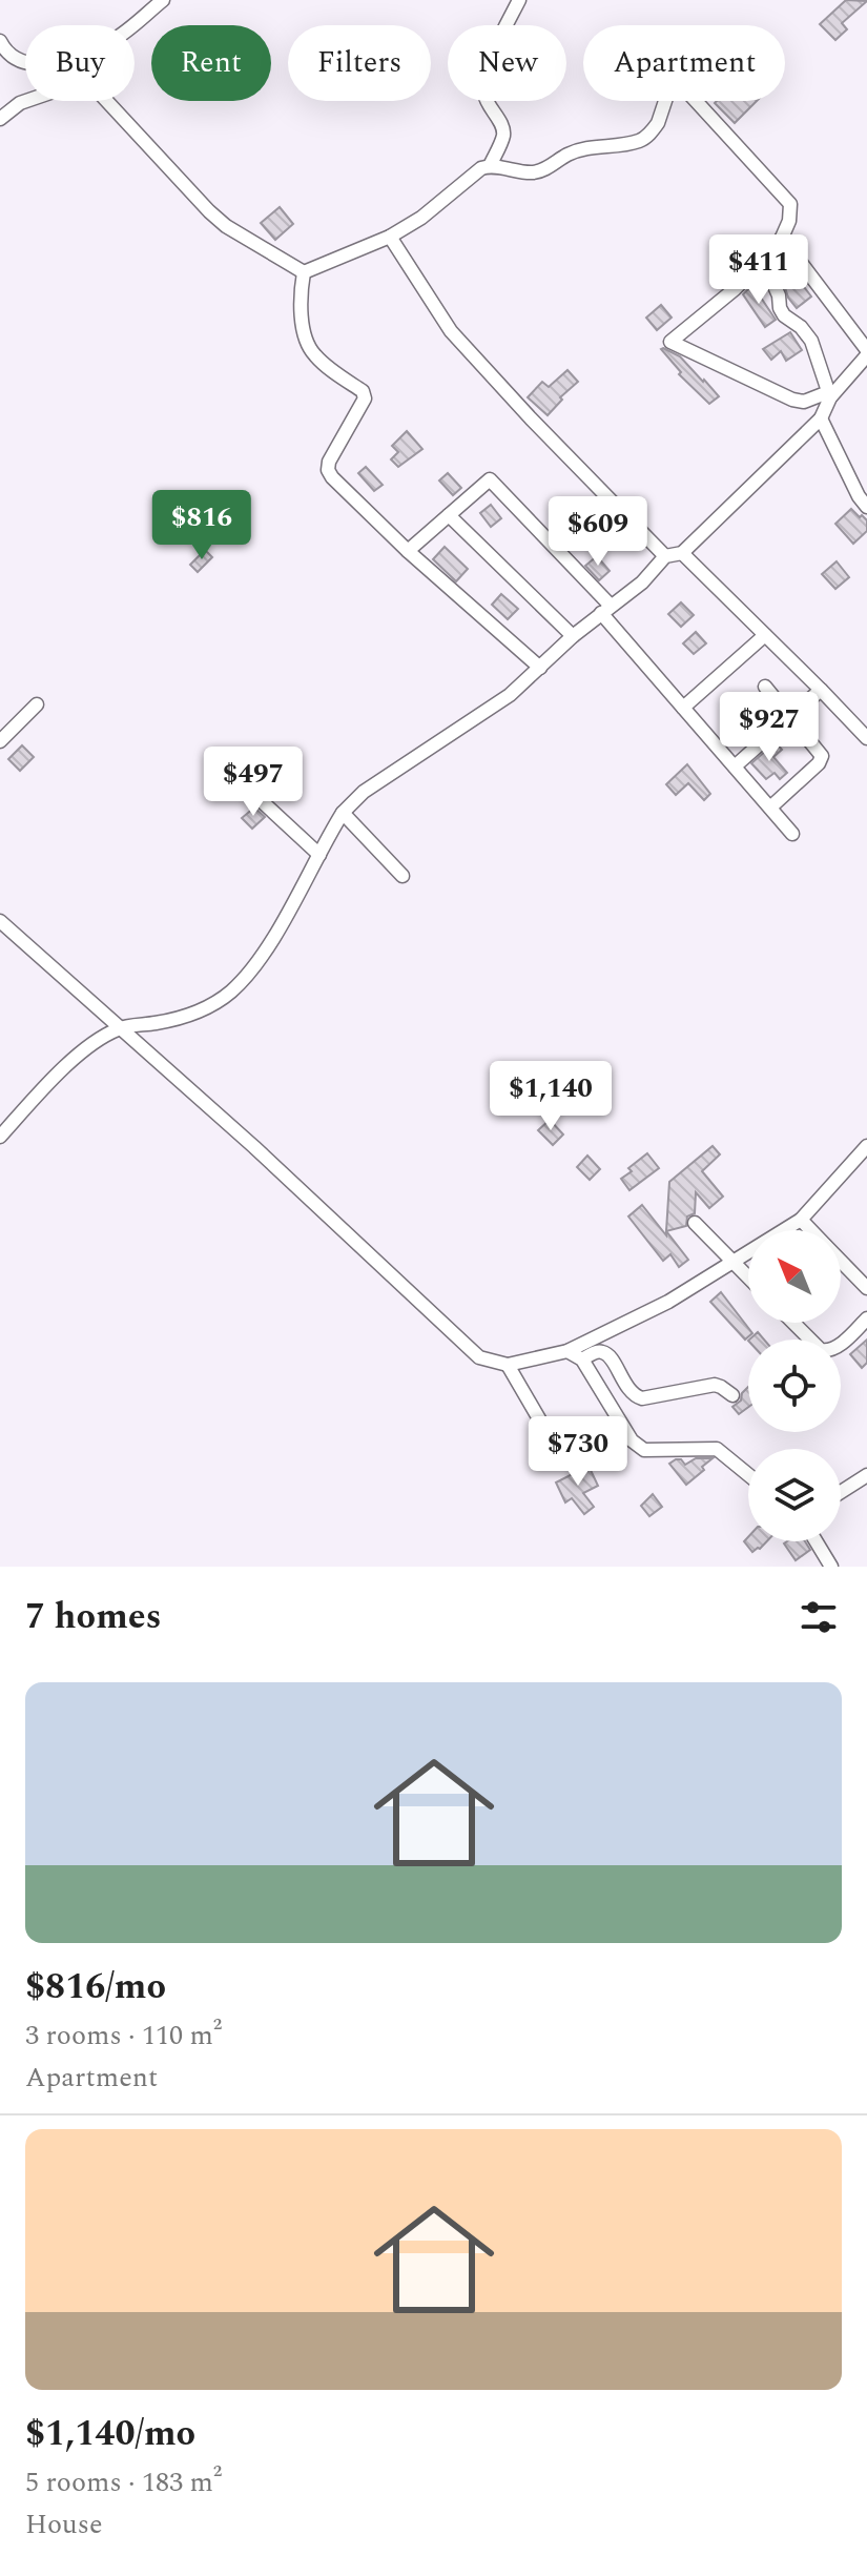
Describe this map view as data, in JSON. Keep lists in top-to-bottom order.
{
  "north": "top left",
  "page": {
    "chip": [
      "Buy",
      "Rent",
      "Filters",
      "New",
      "Apartment"
    ],
    "price": [
      "$411",
      "$816",
      "$609",
      "$927",
      "$497",
      "$1,140",
      "$730"
    ],
    "heading": "7 homes",
    "list": [
      {
        "name": "$816/mo",
        "note": "3 rooms · 110 m² · Apartment"
      },
      {
        "name": "$1,140/mo",
        "note": "5 rooms · 183 m² · House"
      }
    ]
  }
}
